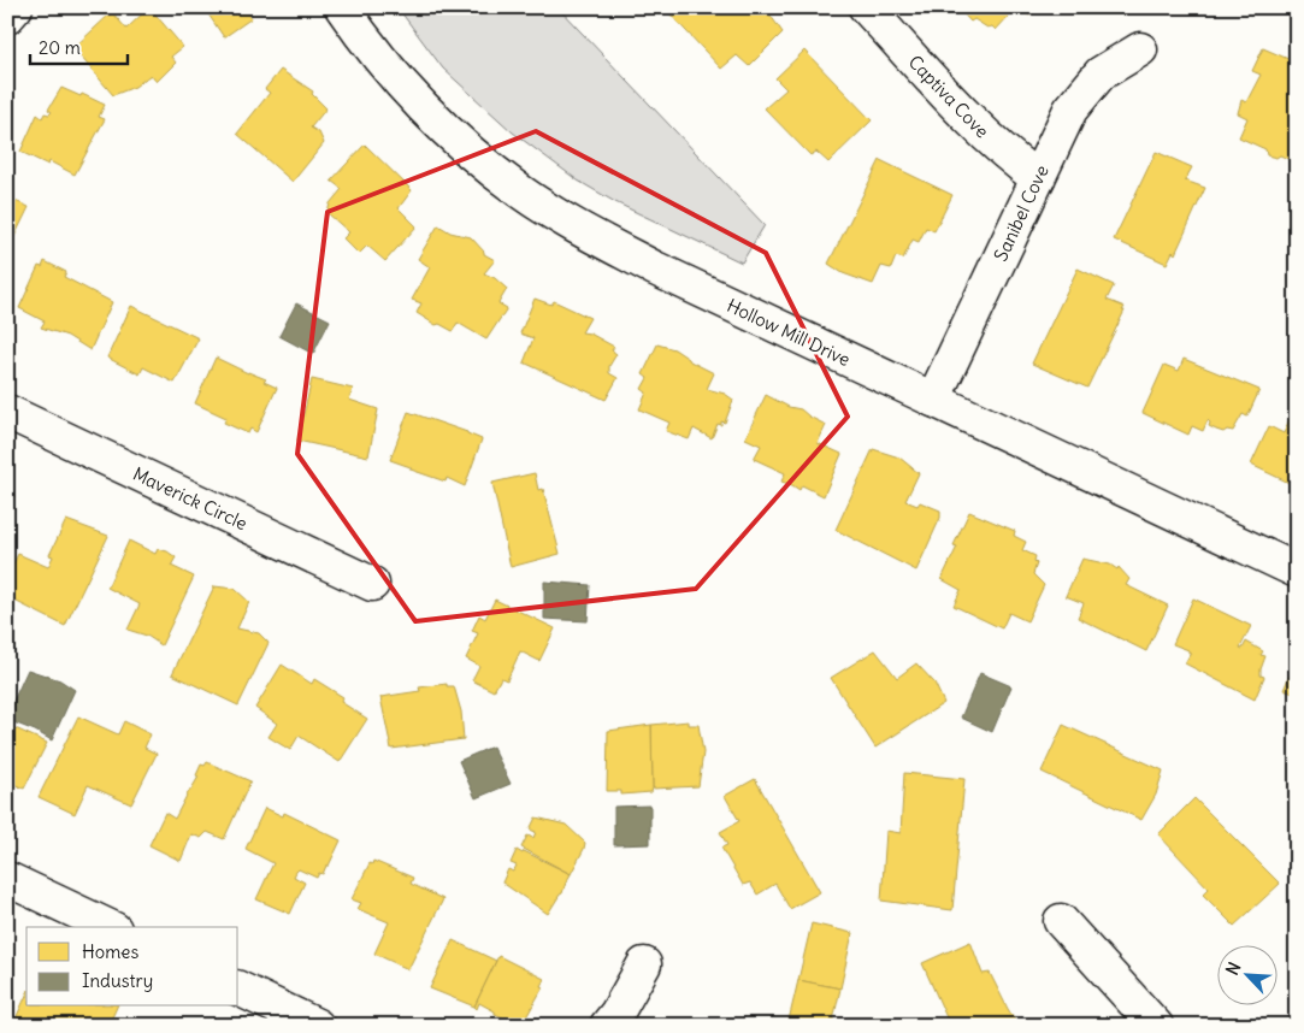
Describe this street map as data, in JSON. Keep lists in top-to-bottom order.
{
  "streets": {
    "street": [
      "Captiva Cove",
      "Sanibel Cove",
      "Hollow Mill Drive",
      "Maverick Circle"
    ]
  },
  "crossings": [
    ["Captiva Cove", "Sanibel Cove"],
    ["Sanibel Cove", "Hollow Mill Drive"]
  ],
  "legend": ["Homes", "Industry"],
  "scale_bar": "20 m",
  "north": "top left"
}
